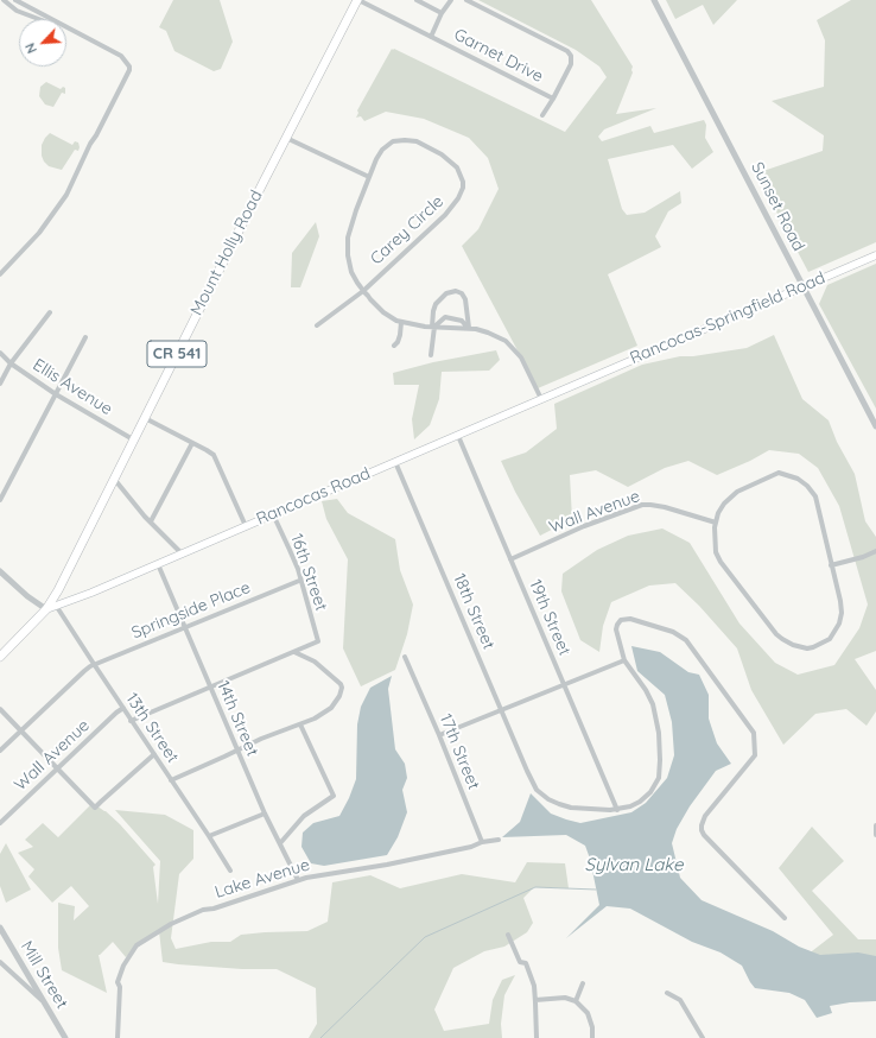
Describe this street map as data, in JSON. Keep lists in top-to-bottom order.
{
  "streets": {
    "highway": ["Mount Holly Road", "CR 541"],
    "main road": ["Rancocas-Springfield Road", "Rancocas Road"],
    "street": [
      "Garnet Drive",
      "Sunset Road",
      "Carey Circle",
      "Ellis Avenue",
      "Wall Avenue",
      "16th Street",
      "Springside Place",
      "18th Street",
      "19th Street",
      "14th Street",
      "13th Street",
      "17th Street",
      "Lake Avenue",
      "Mill Street"
    ]
  },
  "crossings": [
    ["Garnet Drive", "Mount Holly Road"],
    ["Sunset Road", "Rancocas-Springfield Road"],
    ["Mount Holly Road", "CR 541"],
    ["Mount Holly Road", "Ellis Avenue"],
    ["Mount Holly Road", "Rancocas Road"],
    ["Mount Holly Road", "13th Street"],
    ["Rancocas-Springfield Road", "Rancocas Road"],
    ["Rancocas Road", "16th Street"],
    ["Rancocas Road", "18th Street"],
    ["Rancocas Road", "19th Street"],
    ["Rancocas Road", "14th Street"],
    ["Rancocas Road", "13th Street"],
    ["Wall Avenue", "19th Street"],
    ["Wall Avenue", "13th Street"],
    ["16th Street", "Springside Place"],
    ["Springside Place", "14th Street"],
    ["Springside Place", "13th Street"],
    ["18th Street", "19th Street"],
    ["14th Street", "Lake Avenue"],
    ["17th Street", "Lake Avenue"]
  ],
  "water": ["Sylvan Lake"],
  "north": "bottom left"
}
